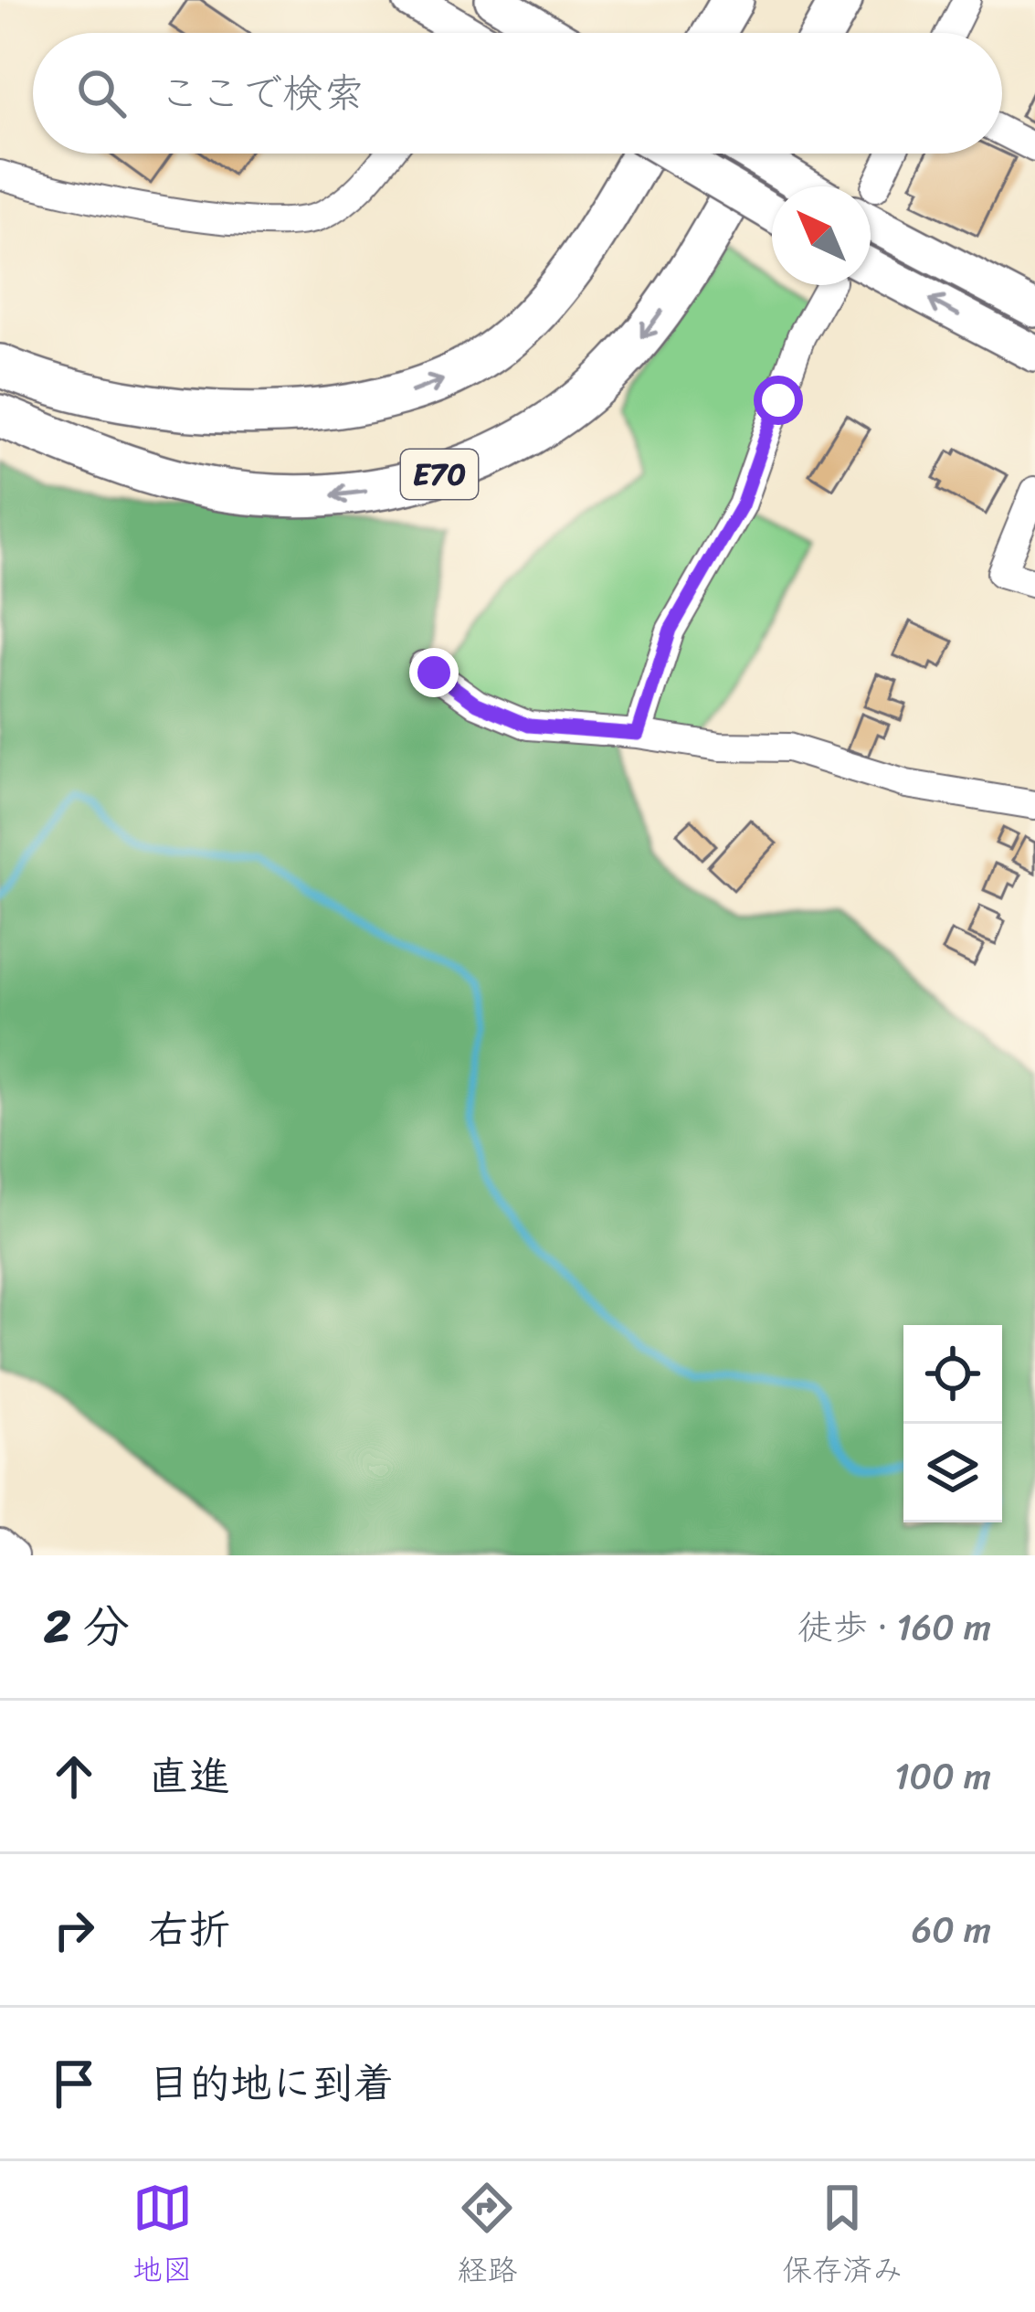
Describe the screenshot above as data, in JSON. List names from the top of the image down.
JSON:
{
  "streets": {
    "highway": ["E70"]
  },
  "north": "top left",
  "page": {
    "search": "ここで検索",
    "heading": ["2 分", "徒歩 · 160 m"],
    "list": [
      ["直進", "100 m"],
      ["右折", "60 m"],
      "目的地に到着"
    ],
    "nav": ["地図", "経路", "保存済み"]
  }
}
